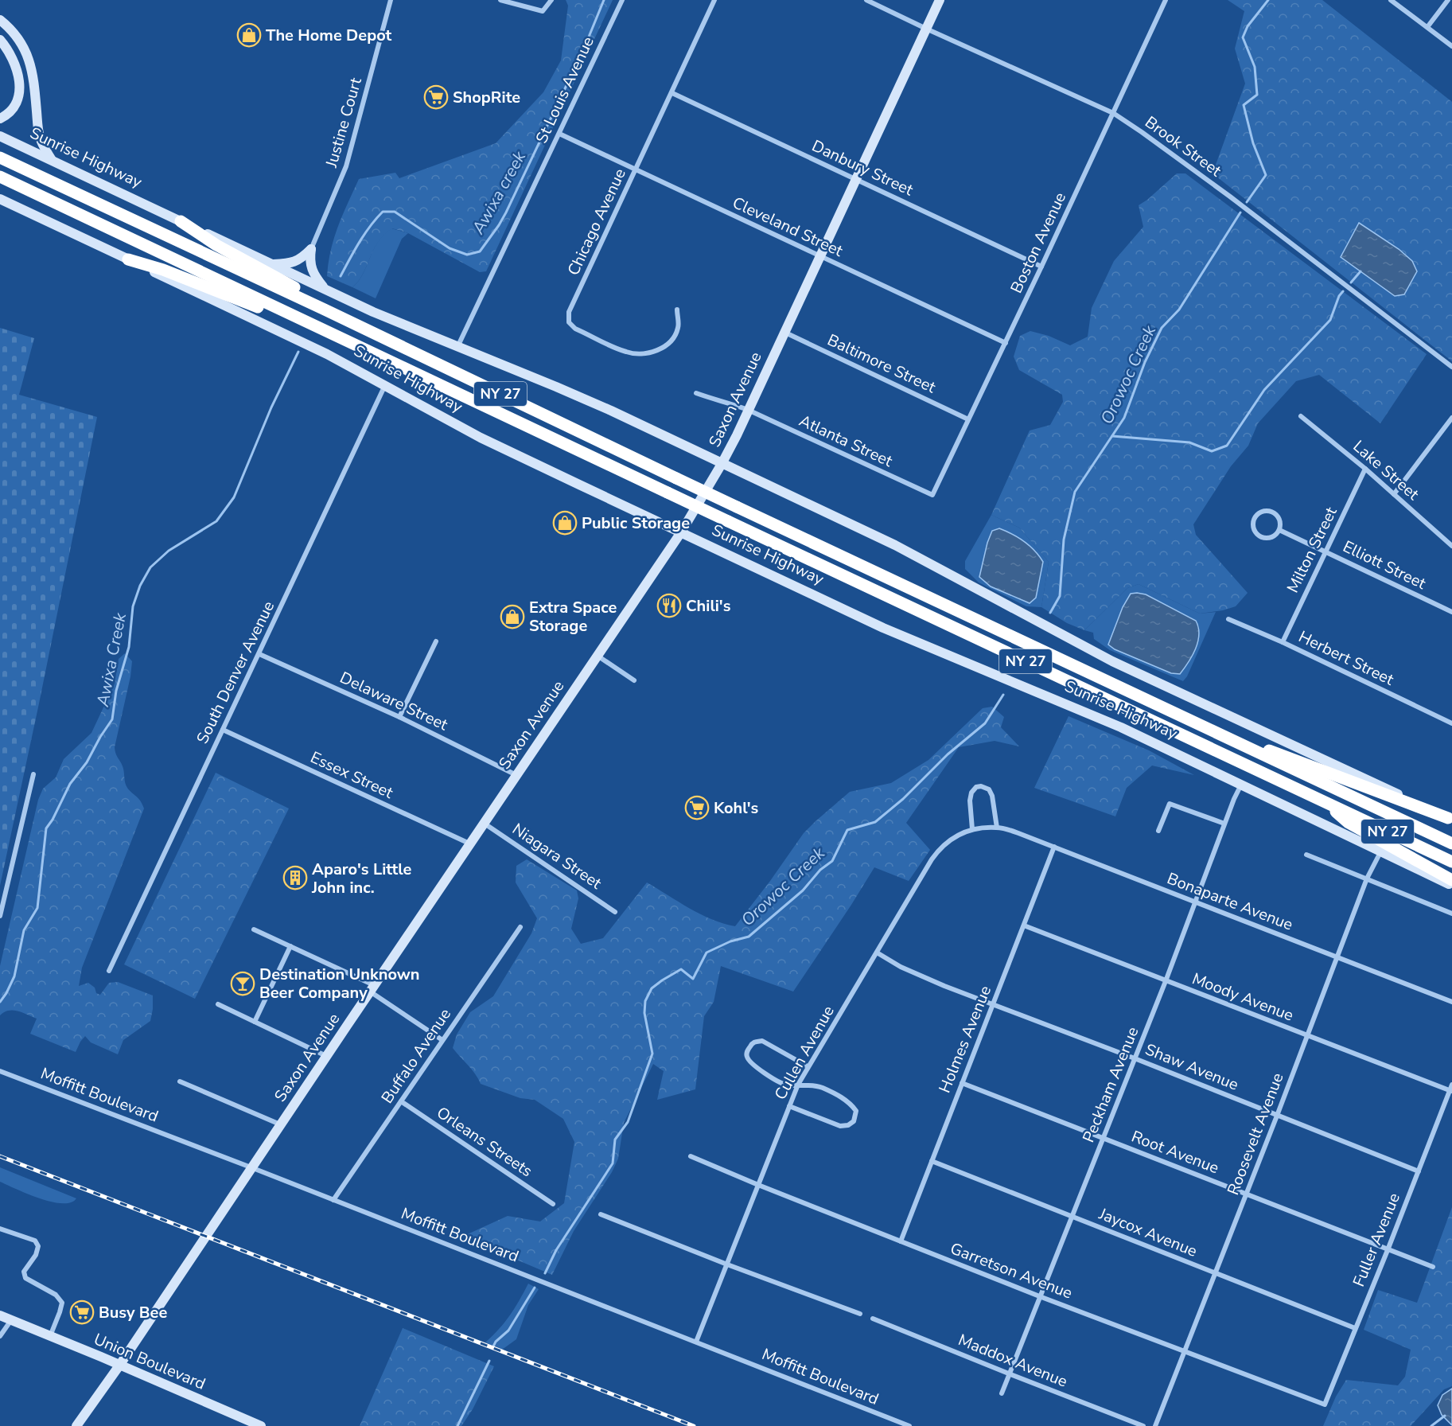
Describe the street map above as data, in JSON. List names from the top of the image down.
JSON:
{
  "streets": {
    "highway": ["Sunrise Highway", "NY 27"],
    "main road": ["Saxon Avenue", "Union Boulevard"],
    "street": [
      "St Louis Avenue",
      "Justine Court",
      "Brook Street",
      "Danbury Street",
      "Chicago Avenue",
      "Cleveland Street",
      "Boston Avenue",
      "Baltimore Street",
      "Atlanta Street",
      "Lake Street",
      "Milton Street",
      "Elliott Street",
      "Herbert Street",
      "South Denver Avenue",
      "Delaware Street",
      "Essex Street",
      "Niagara Street",
      "Bonaparte Avenue",
      "Moody Avenue",
      "Holmes Avenue",
      "Cullen Avenue",
      "Buffalo Avenue",
      "Shaw Avenue",
      "Peckham Avenue",
      "Moffitt Boulevard",
      "Roosevelt Avenue",
      "Orleans Streets",
      "Root Avenue",
      "Jaycox Avenue",
      "Fuller Avenue",
      "Garretson Avenue",
      "Maddox Avenue"
    ]
  },
  "crossings": [
    ["St Louis Avenue", "Sunrise Highway"],
    ["St Louis Avenue", "Cleveland Street"],
    ["Brook Street", "Boston Avenue"],
    ["Brook Street", "Saxon Avenue"],
    ["Sunrise Highway", "Saxon Avenue"],
    ["Sunrise Highway", "South Denver Avenue"],
    ["Sunrise Highway", "Peckham Avenue"],
    ["Sunrise Highway", "Roosevelt Avenue"],
    ["Danbury Street", "Chicago Avenue"],
    ["Danbury Street", "Boston Avenue"],
    ["Danbury Street", "Saxon Avenue"],
    ["Chicago Avenue", "Cleveland Street"],
    ["Cleveland Street", "Boston Avenue"],
    ["Cleveland Street", "Saxon Avenue"],
    ["Boston Avenue", "Baltimore Street"],
    ["Boston Avenue", "Atlanta Street"],
    ["Baltimore Street", "Saxon Avenue"],
    ["Saxon Avenue", "Atlanta Street"],
    ["Saxon Avenue", "Delaware Street"],
    ["Saxon Avenue", "Essex Street"],
    ["Saxon Avenue", "Niagara Street"],
    ["Saxon Avenue", "Moffitt Boulevard"],
    ["Saxon Avenue", "Union Boulevard"],
    ["Lake Street", "Milton Street"],
    ["Milton Street", "Elliott Street"],
    ["Milton Street", "Herbert Street"],
    ["South Denver Avenue", "Delaware Street"],
    ["South Denver Avenue", "Essex Street"],
    ["Bonaparte Avenue", "Holmes Avenue"],
    ["Bonaparte Avenue", "Cullen Avenue"],
    ["Bonaparte Avenue", "Peckham Avenue"],
    ["Bonaparte Avenue", "Roosevelt Avenue"],
    ["Moody Avenue", "Holmes Avenue"],
    ["Moody Avenue", "Peckham Avenue"],
    ["Moody Avenue", "Roosevelt Avenue"],
    ["Moody Avenue", "Fuller Avenue"],
    ["Holmes Avenue", "Shaw Avenue"],
    ["Holmes Avenue", "Root Avenue"],
    ["Holmes Avenue", "Jaycox Avenue"],
    ["Holmes Avenue", "Garretson Avenue"],
    ["Cullen Avenue", "Shaw Avenue"],
    ["Cullen Avenue", "Moffitt Boulevard"],
    ["Cullen Avenue", "Garretson Avenue"],
    ["Buffalo Avenue", "Moffitt Boulevard"],
    ["Buffalo Avenue", "Orleans Streets"],
    ["Shaw Avenue", "Peckham Avenue"],
    ["Shaw Avenue", "Roosevelt Avenue"],
    ["Shaw Avenue", "Fuller Avenue"],
    ["Peckham Avenue", "Root Avenue"],
    ["Peckham Avenue", "Jaycox Avenue"],
    ["Peckham Avenue", "Garretson Avenue"],
    ["Peckham Avenue", "Maddox Avenue"],
    ["Roosevelt Avenue", "Root Avenue"],
    ["Roosevelt Avenue", "Jaycox Avenue"],
    ["Roosevelt Avenue", "Garretson Avenue"],
    ["Root Avenue", "Fuller Avenue"],
    ["Jaycox Avenue", "Fuller Avenue"],
    ["Fuller Avenue", "Garretson Avenue"]
  ],
  "water": ["Awixa creek", "Orowoc Creek", "Awixa Creek"],
  "places": {
    "shop": ["The Home Depot", "Public Storage", "Extra Space Storage"],
    "supermarket": ["ShopRite", "Kohl's", "Busy Bee"],
    "restaurant": ["Chili's"],
    "building": ["Aparo's Little John inc."],
    "bar": ["Destination Unknown Beer Company"]
  }
}
